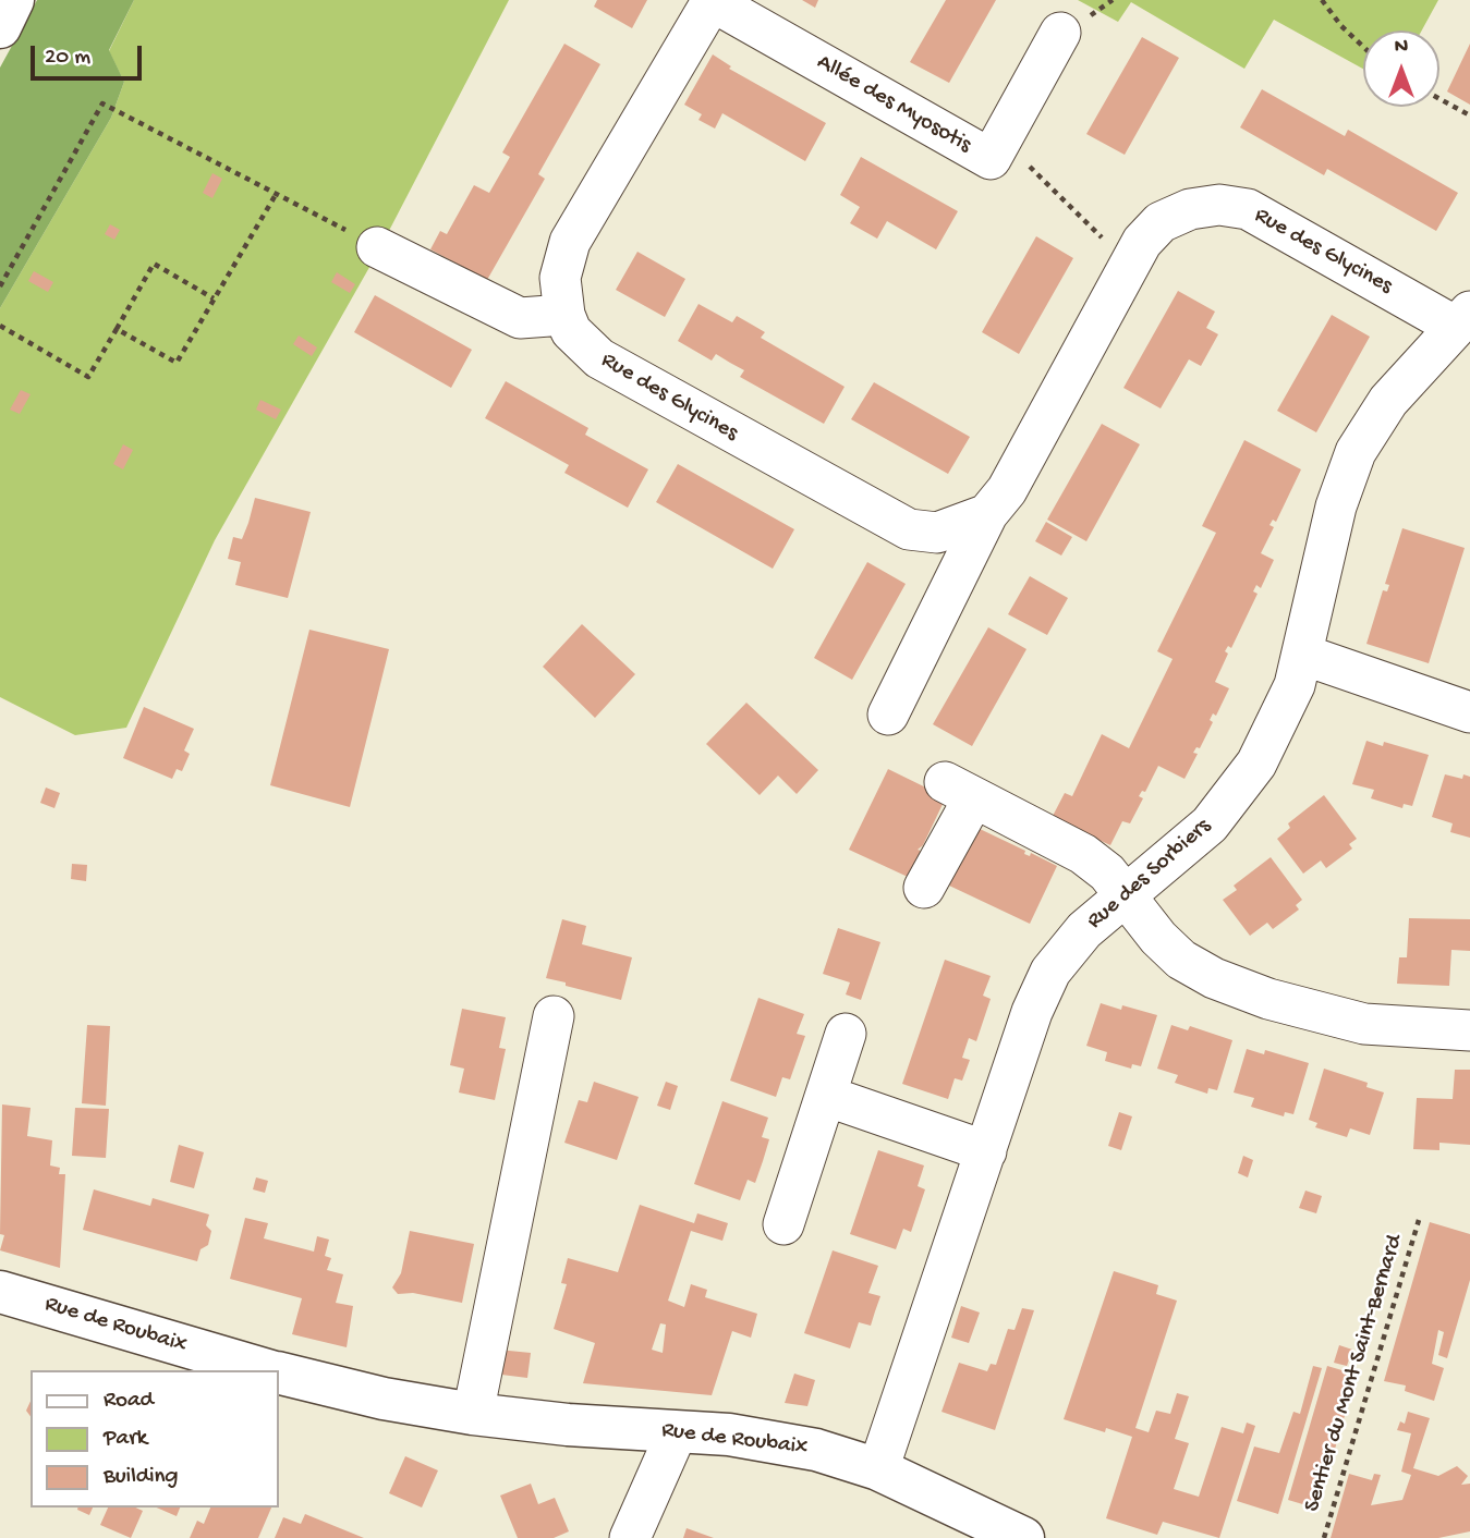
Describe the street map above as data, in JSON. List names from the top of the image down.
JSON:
{
  "streets": {
    "main road": ["Rue de Roubaix"],
    "street": ["Allée des Myosotis", "Rue des Glycines", "Rue des Sorbiers"],
    "path": ["Sentier du Mont Saint-Bernard"]
  },
  "crossings": [
    ["Allée des Myosotis", "Rue des Glycines"],
    ["Rue des Glycines", "Rue des Sorbiers"],
    ["Rue des Sorbiers", "Rue de Roubaix"]
  ],
  "legend": ["Road", "Park", "Building"],
  "scale_bar": "20 m",
  "north": "top"
}
